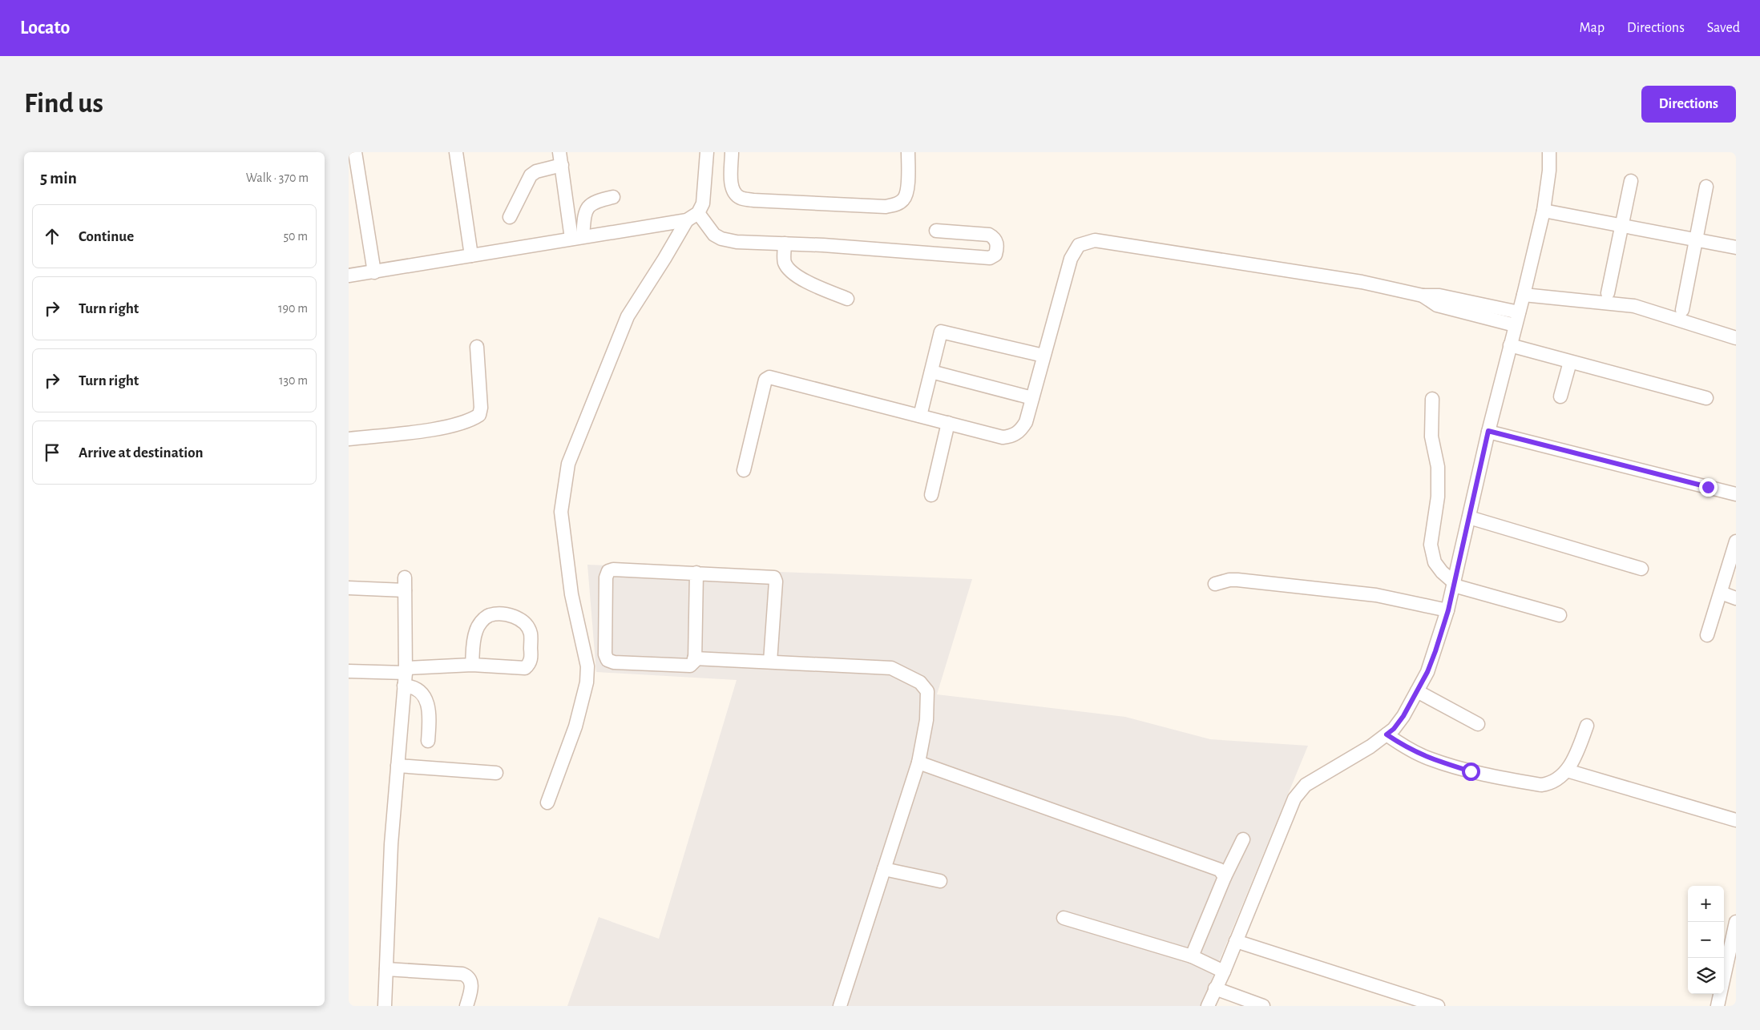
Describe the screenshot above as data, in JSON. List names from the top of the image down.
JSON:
{
  "page": {
    "header": "Locato",
    "nav": ["Map", "Directions", "Saved"],
    "buttons": "Directions",
    "title": "Find us",
    "heading": ["5 min", "Walk · 370 m"],
    "list": [
      ["Continue", "50 m"],
      ["Turn right", "190 m"],
      ["Turn right", "130 m"],
      "Arrive at destination"
    ],
    "map_buttons": ["+", "−"]
  }
}
